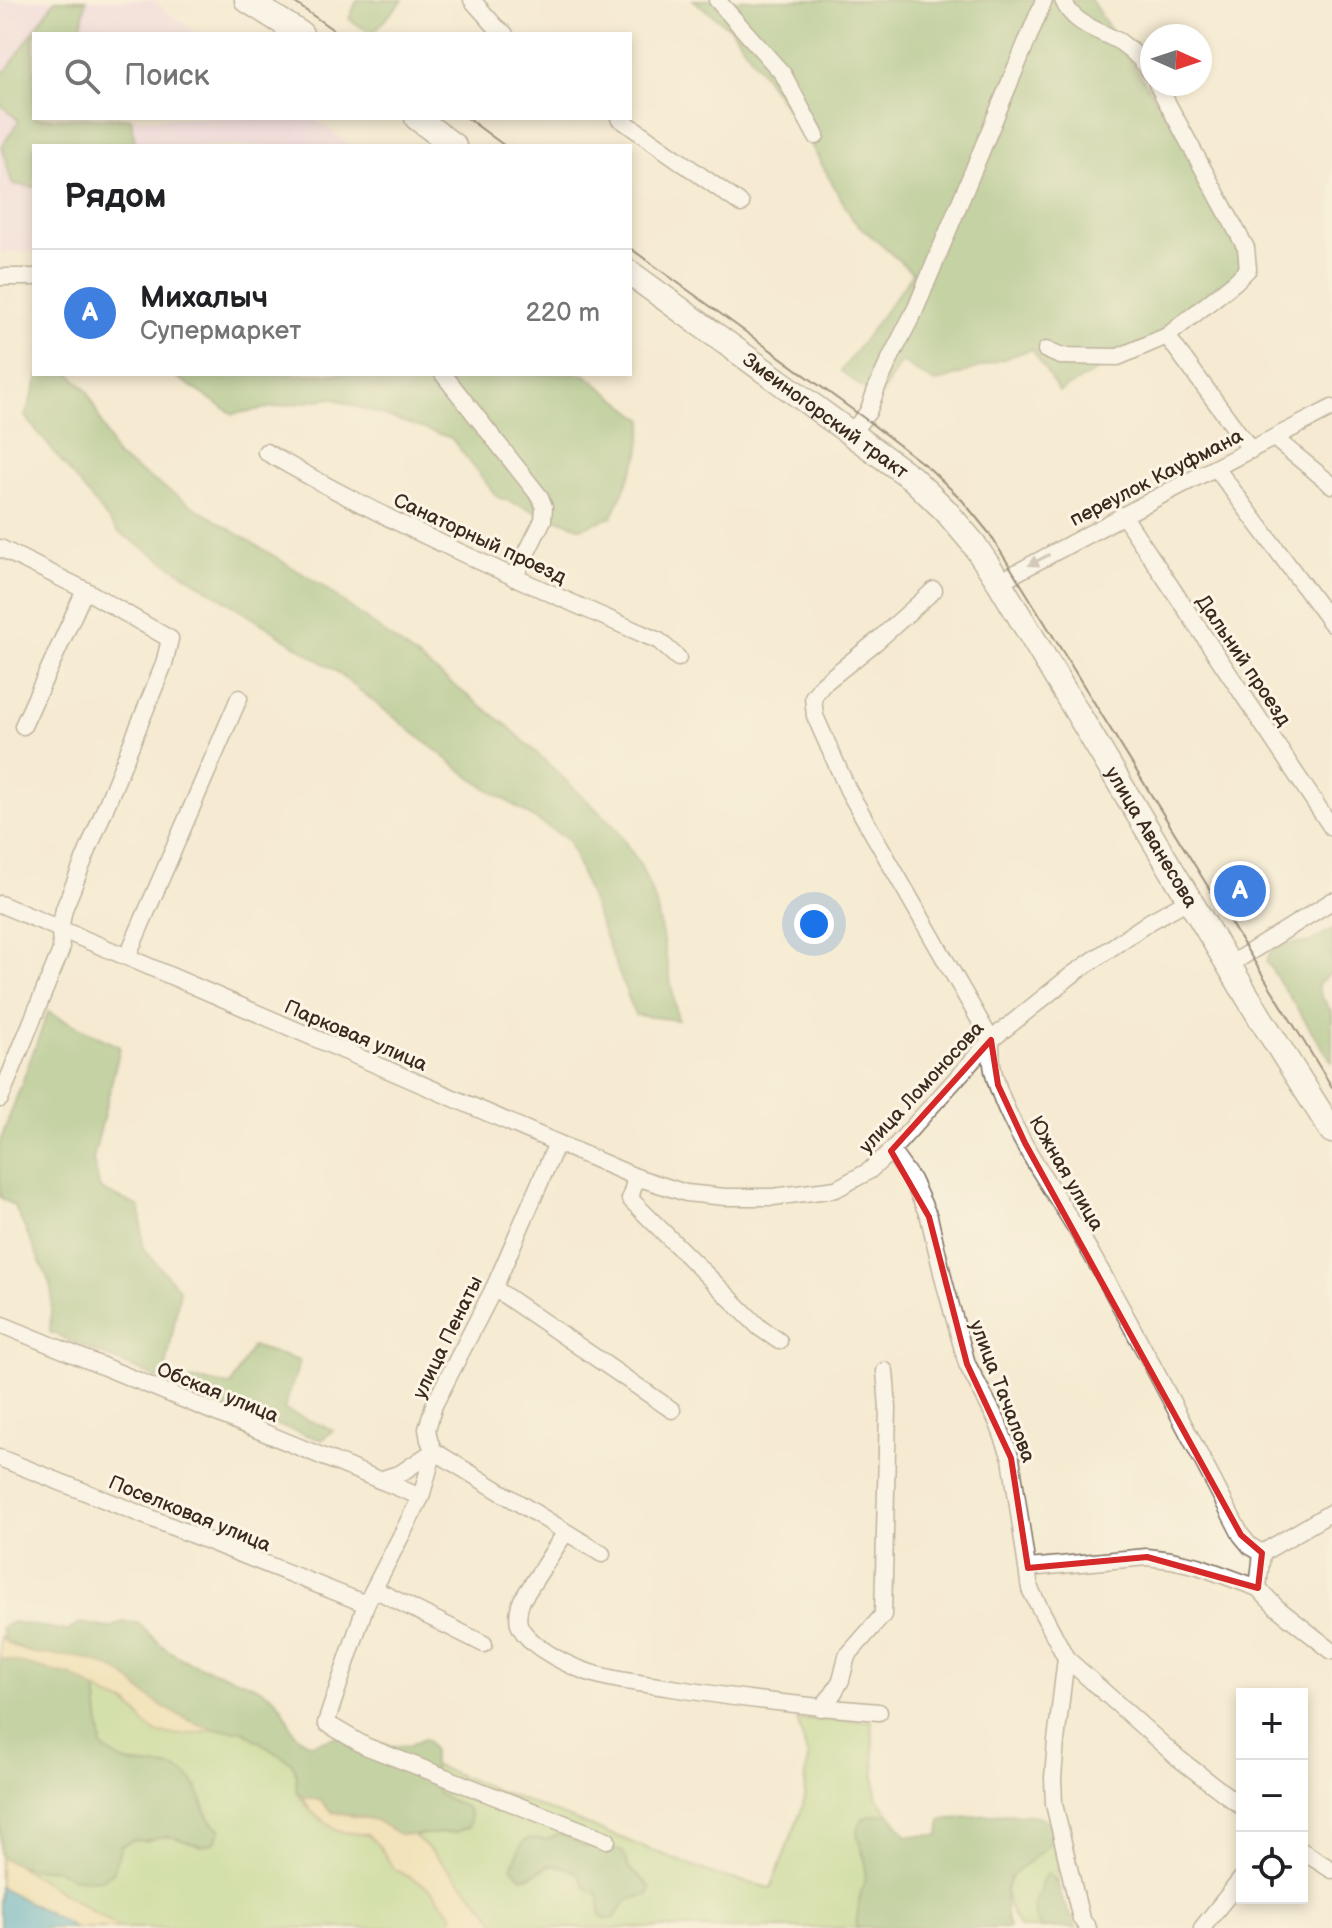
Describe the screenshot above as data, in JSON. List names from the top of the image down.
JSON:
{
  "streets": {
    "highway": ["Змеиногорский тракт", "улица Аванесова"],
    "street": [
      "переулок Кауфмана",
      "Санаторный проезд",
      "Дальний проезд",
      "Парковая улица",
      "улица Ломоносова",
      "Южная улица",
      "улица Пенаты",
      "улица Тачалова",
      "Обская улица",
      "Поселковая улица"
    ]
  },
  "crossings": [
    ["Змеиногорский тракт", "переулок Кауфмана"],
    ["Змеиногорский тракт", "улица Аванесова"],
    ["переулок Кауфмана", "Дальний проезд"],
    ["переулок Кауфмана", "улица Аванесова"],
    ["улица Аванесова", "улица Ломоносова"],
    ["Парковая улица", "улица Ломоносова"],
    ["Парковая улица", "улица Пенаты"],
    ["улица Ломоносова", "Южная улица"],
    ["улица Ломоносова", "улица Тачалова"],
    ["улица Пенаты", "Обская улица"],
    ["улица Пенаты", "Поселковая улица"]
  ],
  "one_way": ["переулок Кауфмана"],
  "north": "right",
  "page": {
    "search": "Поиск",
    "heading": "Рядом",
    "list": [
      {
        "mark": "A",
        "name": "Михалыч",
        "note": "Супермаркет",
        "value": "220 m"
      }
    ],
    "pins": "A",
    "map_buttons": ["+", "−"]
  }
}
